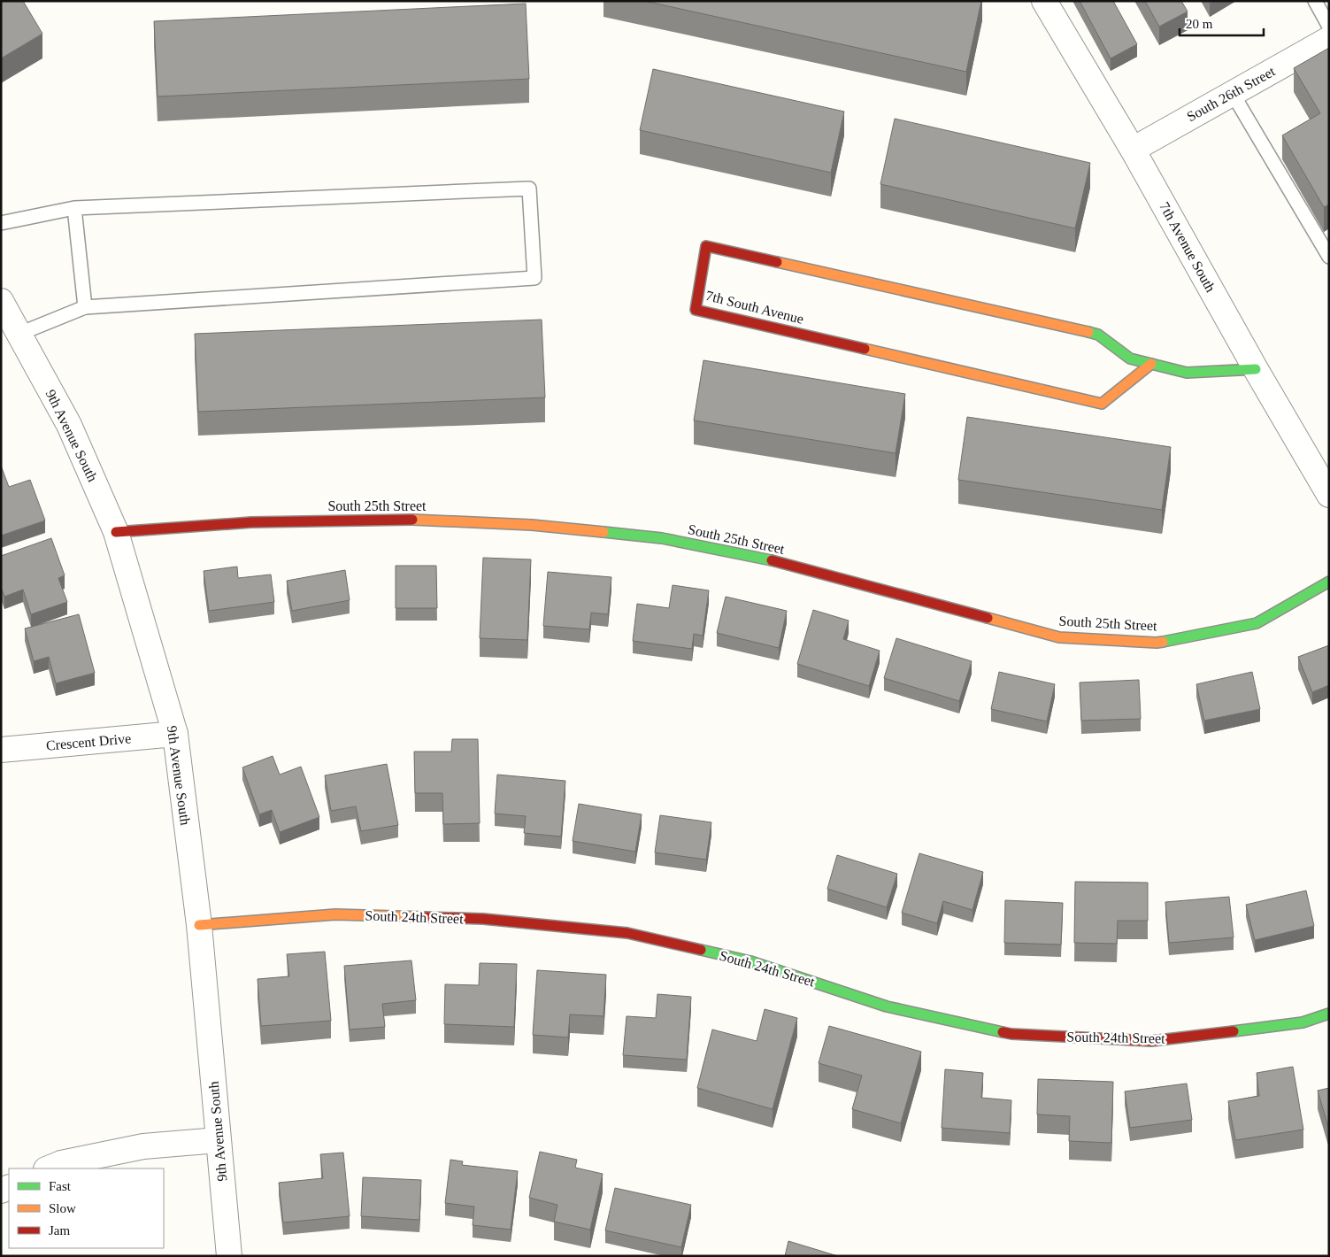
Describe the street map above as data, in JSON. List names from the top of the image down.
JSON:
{
  "streets": {
    "street": [
      "South 26th Street",
      "7th Avenue South",
      "7th South Avenue",
      "9th Avenue South",
      "South 25th Street",
      "Crescent Drive",
      "South 24th Street"
    ]
  },
  "crossings": [
    ["South 26th Street", "7th Avenue South"],
    ["7th Avenue South", "7th South Avenue"],
    ["9th Avenue South", "South 25th Street"],
    ["9th Avenue South", "Crescent Drive"],
    ["9th Avenue South", "South 24th Street"]
  ],
  "legend": ["Fast", "Slow", "Jam"],
  "scale_bar": "20 m"
}
